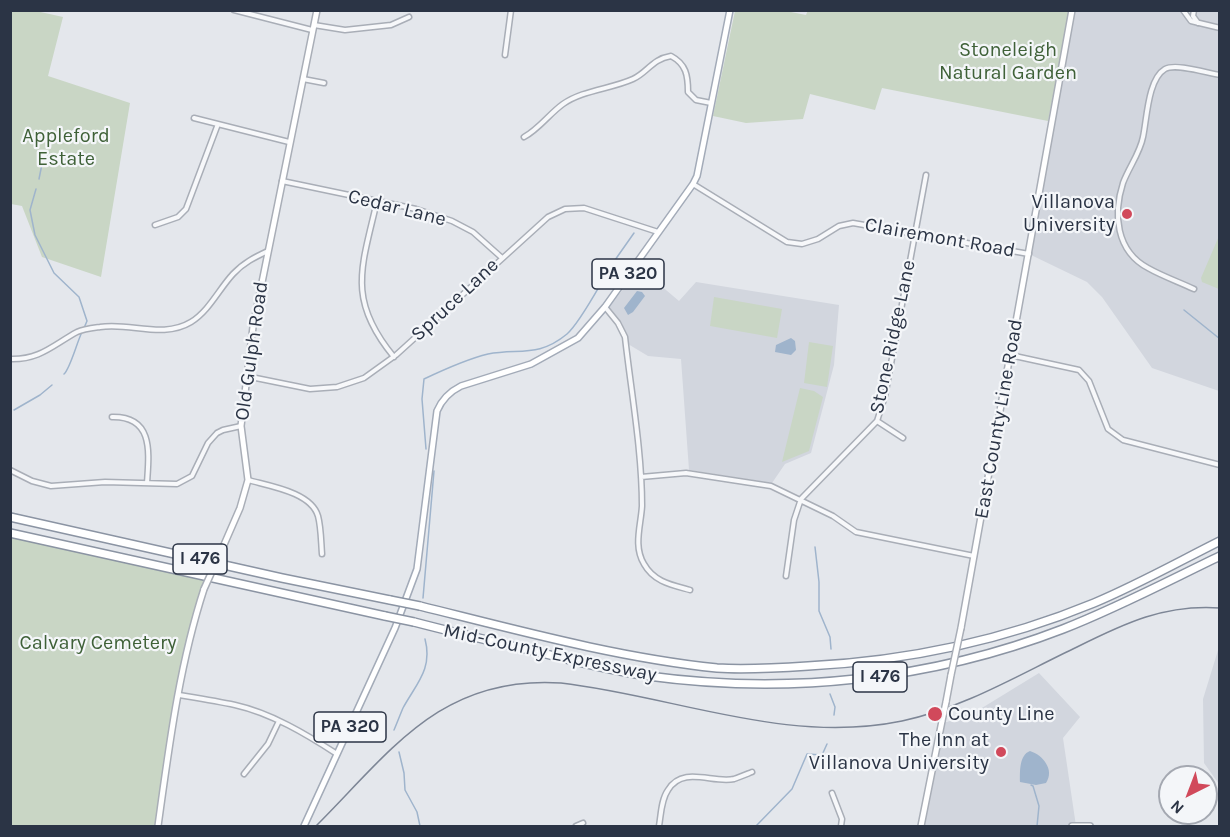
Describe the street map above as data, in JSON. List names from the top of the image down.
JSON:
{
  "streets": {
    "highway": ["I 476", "Mid-County Expressway"],
    "street": [
      "Cedar Lane",
      "Clairemont Road",
      "PA 320",
      "Spruce Lane",
      "Stone Ridge Lane",
      "Old Gulph Road",
      "East County Line Road"
    ]
  },
  "crossings": [
    ["Cedar Lane", "Spruce Lane"],
    ["Cedar Lane", "Old Gulph Road"],
    ["Clairemont Road", "PA 320"],
    ["Clairemont Road", "Stone Ridge Lane"],
    ["Clairemont Road", "East County Line Road"],
    ["PA 320", "Spruce Lane"],
    ["Spruce Lane", "Old Gulph Road"]
  ],
  "parks": ["Stoneleigh Natural Garden", "Appleford Estate", "Calvary Cemetery"],
  "places": ["Villanova University", "County Line", "The Inn at Villanova University"],
  "north": "bottom left"
}
